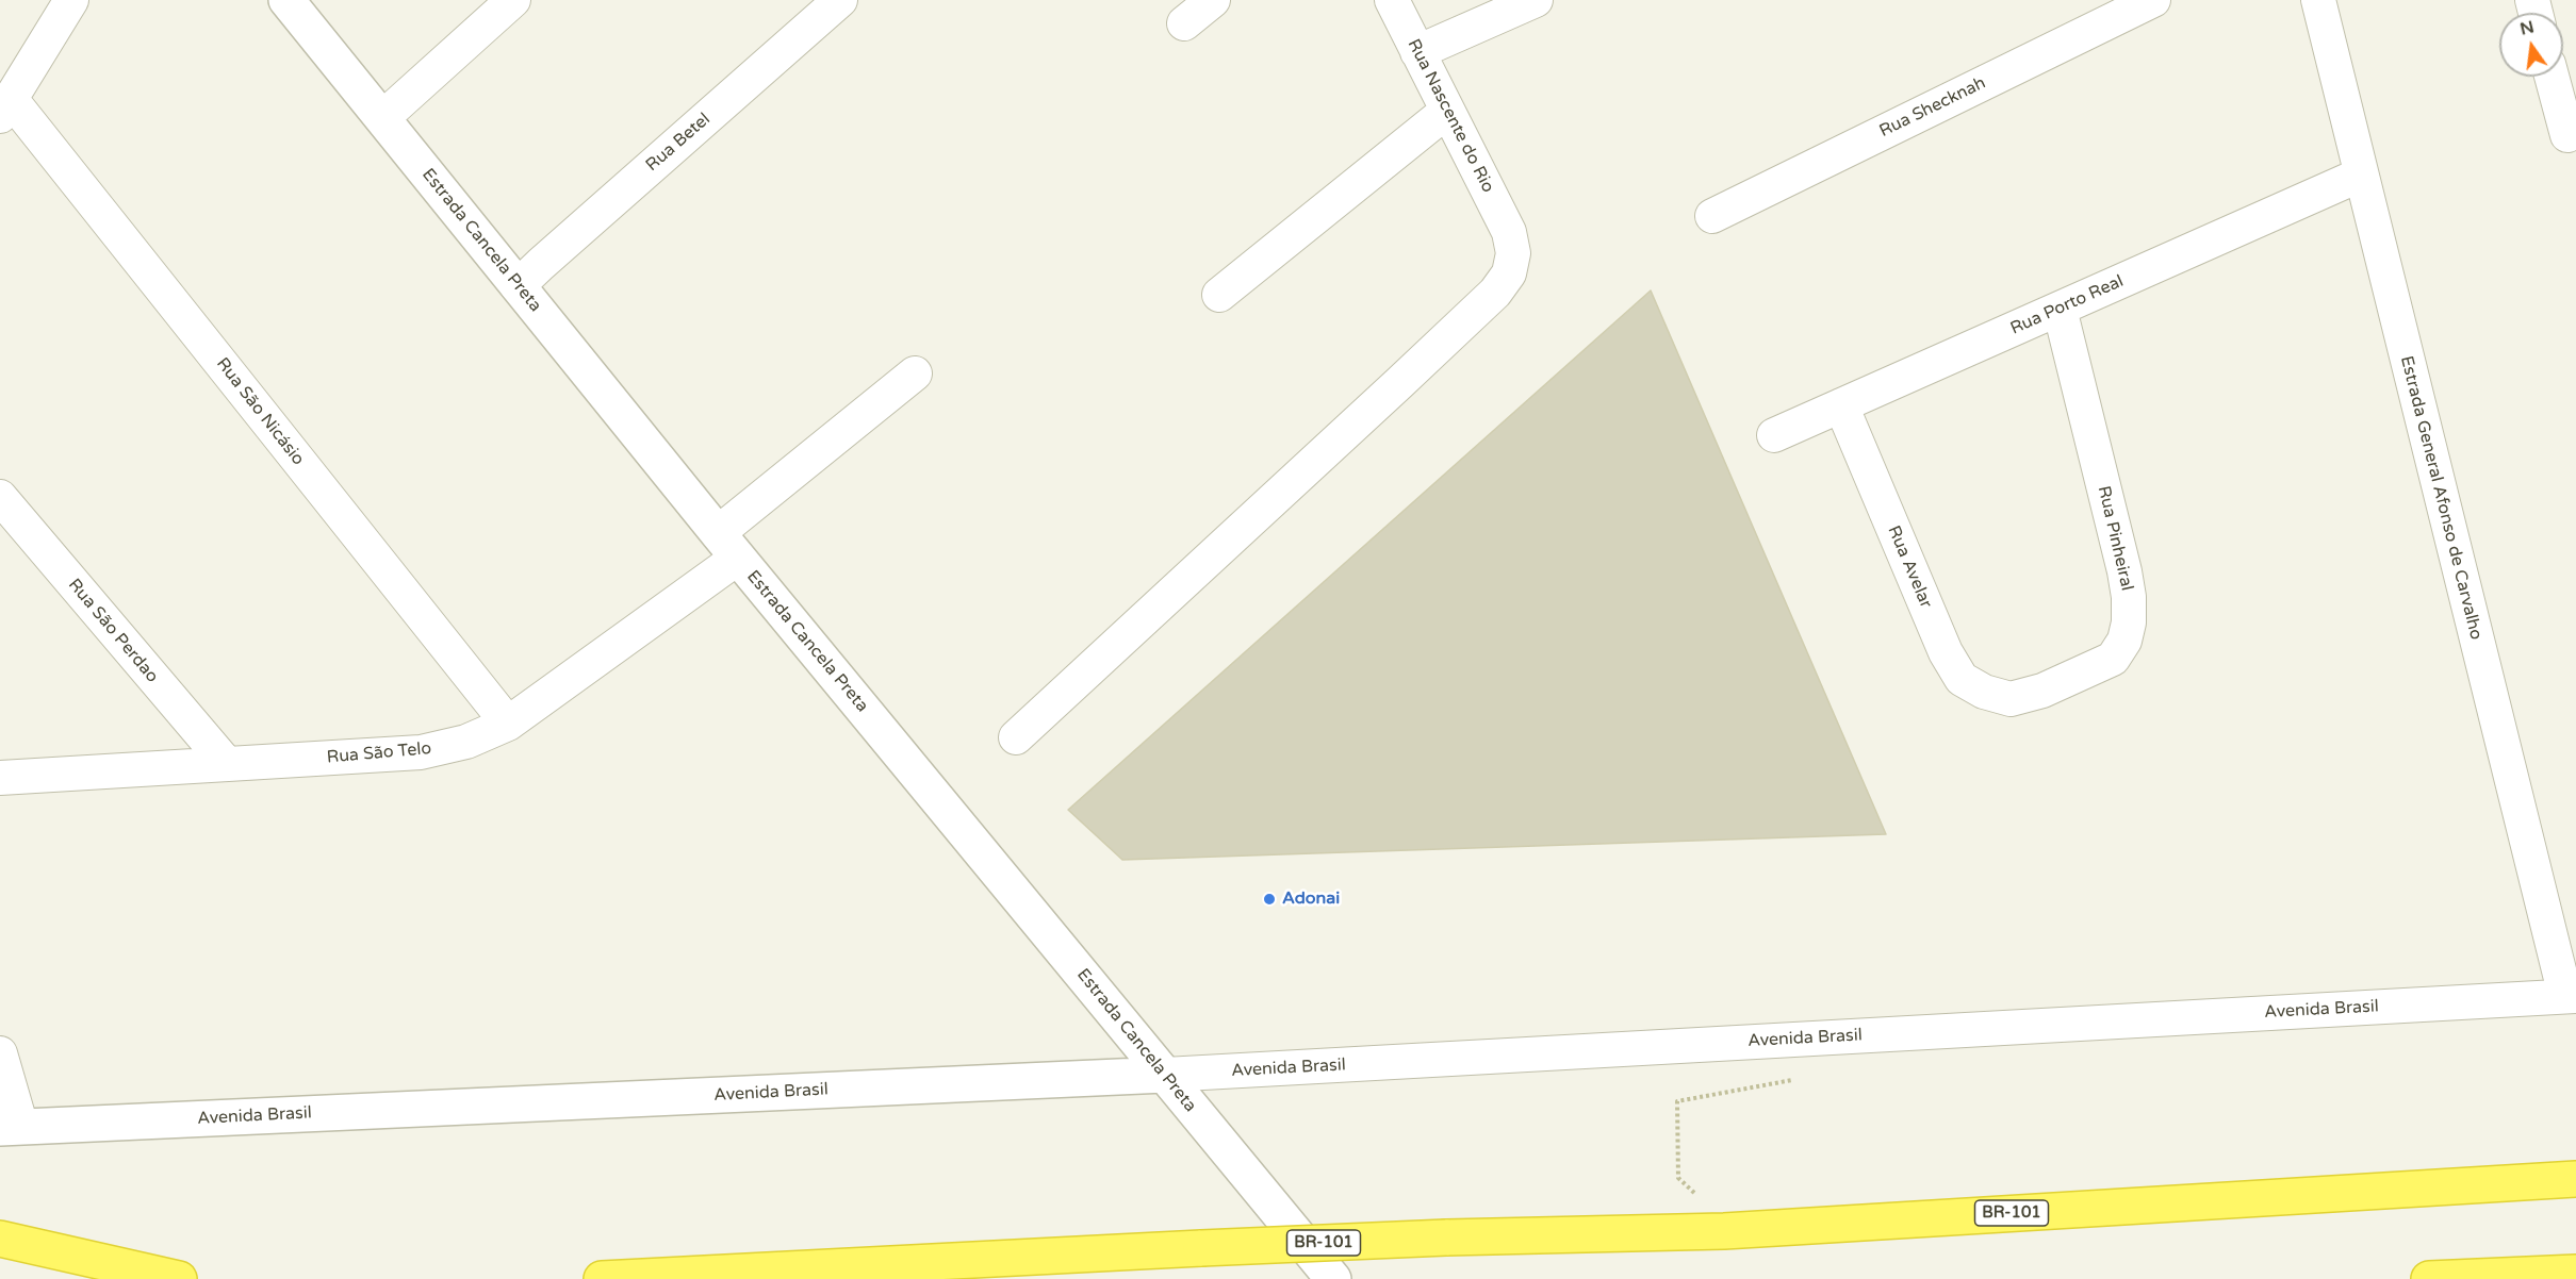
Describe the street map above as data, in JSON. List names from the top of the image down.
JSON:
{
  "streets": {
    "highway": ["BR-101"],
    "street": [
      "Rua Shecknah",
      "Rua Nascente do Rio",
      "Rua Betel",
      "Estrada Cancela Preta",
      "Rua Porto Real",
      "Rua São Nicásio",
      "Estrada General Afonso de Carvalho",
      "Rua Pinheiral",
      "Rua Avelar",
      "Rua São Perdao",
      "Rua São Telo",
      "Avenida Brasil"
    ]
  },
  "crossings": [
    ["Rua Betel", "Estrada Cancela Preta"],
    ["Estrada Cancela Preta", "Rua São Telo"],
    ["Estrada Cancela Preta", "Avenida Brasil"],
    ["Rua Porto Real", "Estrada General Afonso de Carvalho"],
    ["Rua Porto Real", "Rua Pinheiral"],
    ["Rua Porto Real", "Rua Avelar"],
    ["Rua São Nicásio", "Rua São Telo"],
    ["Estrada General Afonso de Carvalho", "Avenida Brasil"],
    ["Rua Pinheiral", "Rua Avelar"],
    ["Rua São Perdao", "Rua São Telo"]
  ],
  "places": ["Adonai"],
  "north": "top"
}
